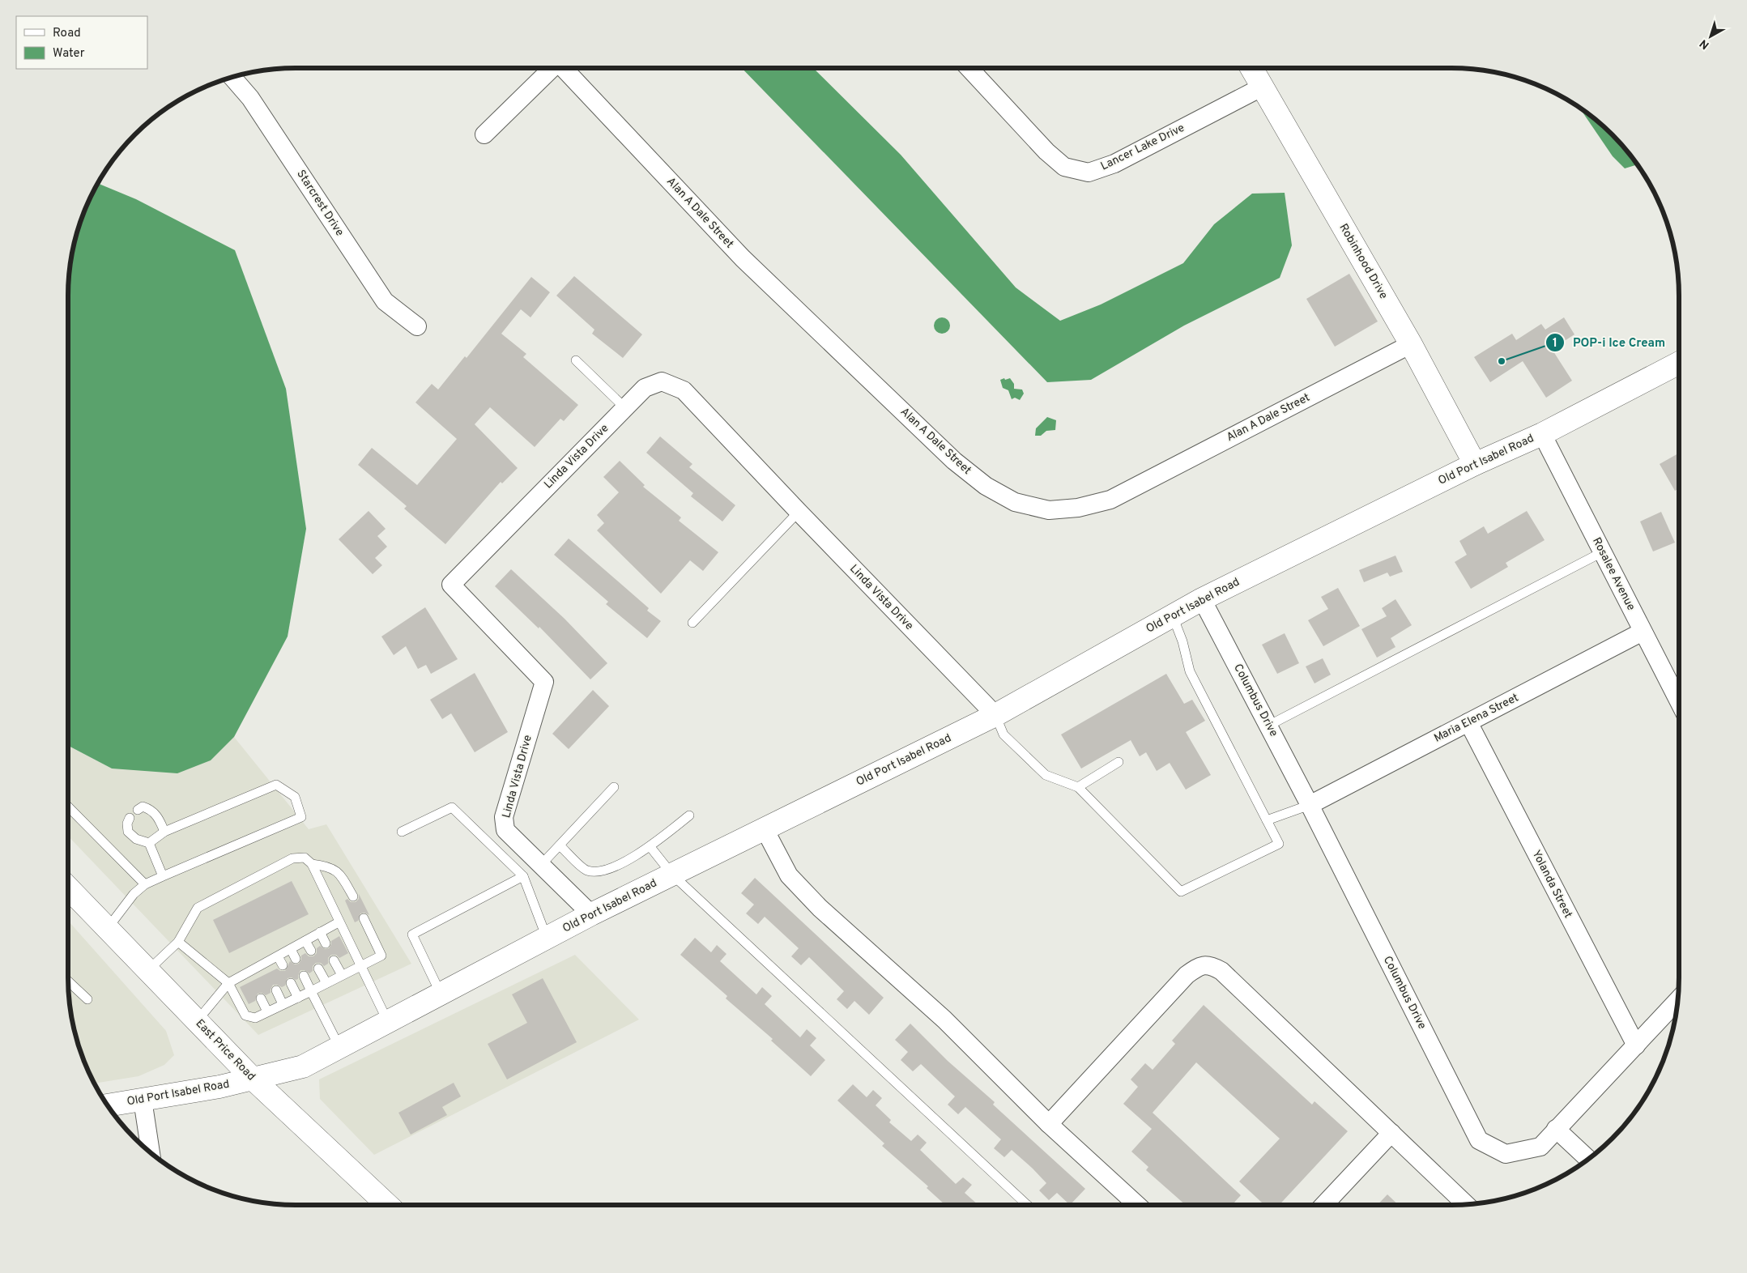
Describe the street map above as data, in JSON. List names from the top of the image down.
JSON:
{
  "streets": {
    "street": [
      "Lancer Lake Drive",
      "Starcrest Drive",
      "Alan A Dale Street",
      "Robinhood Drive",
      "Linda Vista Drive",
      "Old Port Isabel Road",
      "Rosalee Avenue",
      "Columbus Drive",
      "Maria Elena Street",
      "Yolanda Street",
      "East Price Road"
    ]
  },
  "crossings": [
    ["Lancer Lake Drive", "Robinhood Drive"],
    ["Alan A Dale Street", "Robinhood Drive"],
    ["Robinhood Drive", "Old Port Isabel Road"],
    ["Linda Vista Drive", "Old Port Isabel Road"],
    ["Old Port Isabel Road", "Rosalee Avenue"],
    ["Old Port Isabel Road", "Columbus Drive"],
    ["Old Port Isabel Road", "East Price Road"],
    ["Rosalee Avenue", "Maria Elena Street"],
    ["Columbus Drive", "Maria Elena Street"],
    ["Columbus Drive", "Yolanda Street"],
    ["Maria Elena Street", "Yolanda Street"]
  ],
  "places": ["POP-i Ice Cream"],
  "legend": ["Road", "Water"],
  "north": "bottom left"
}
